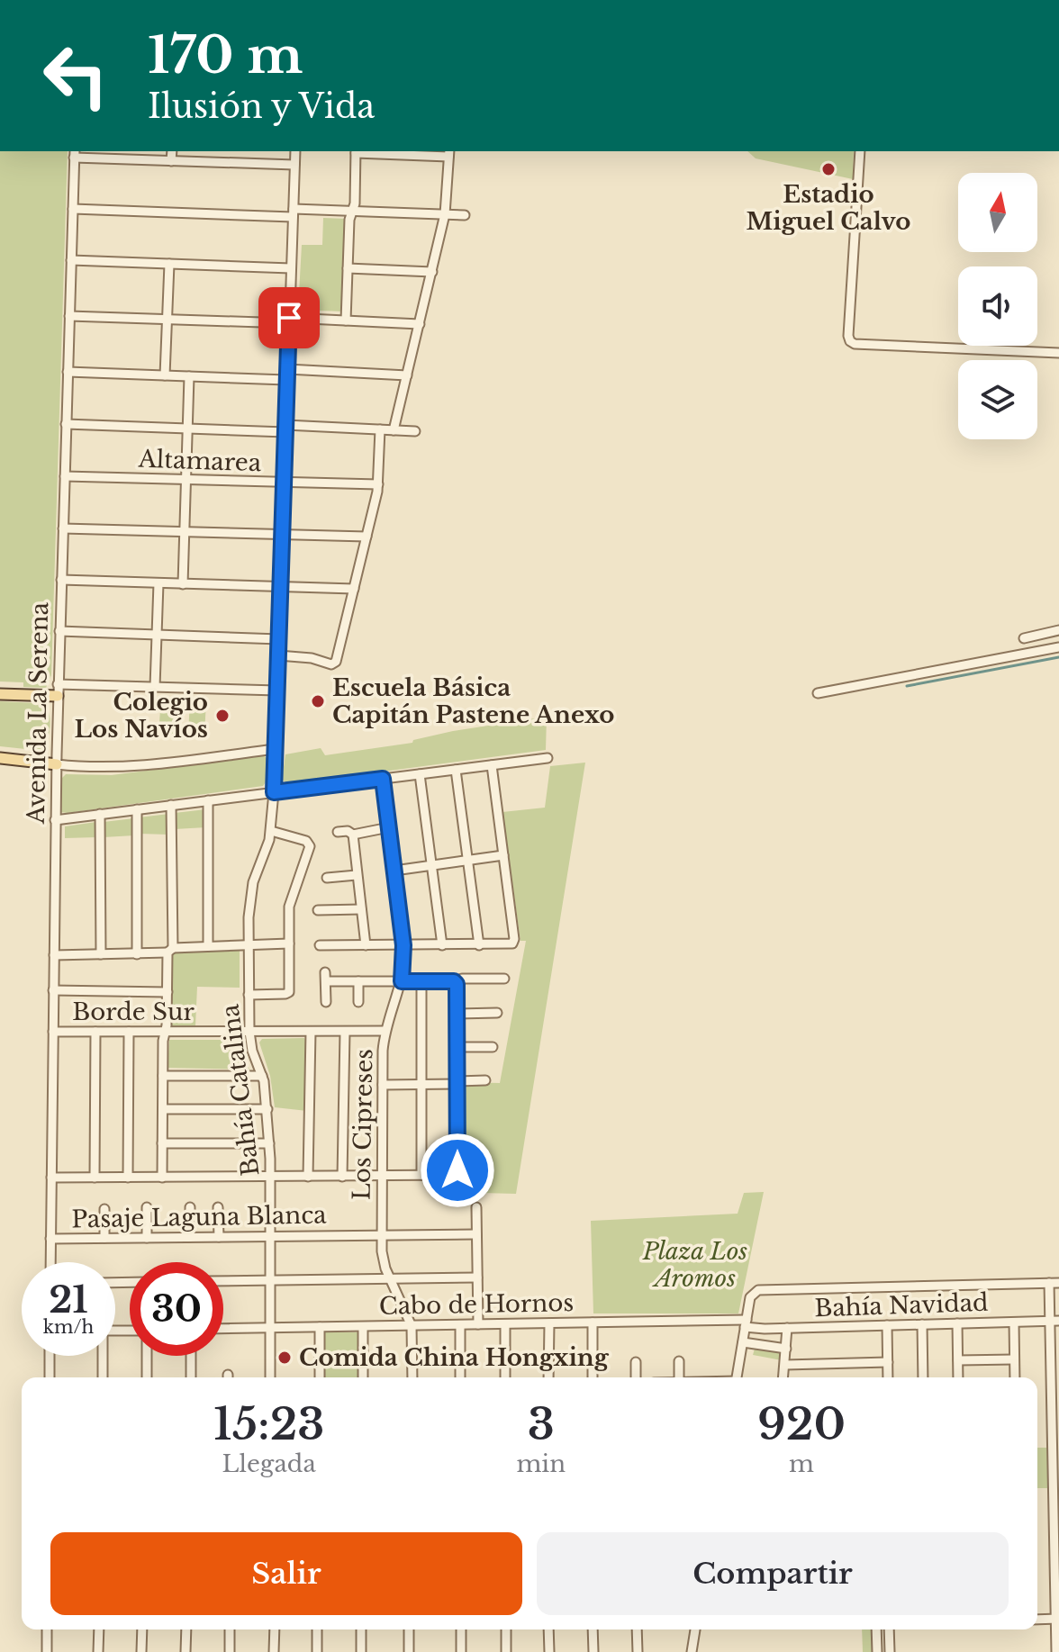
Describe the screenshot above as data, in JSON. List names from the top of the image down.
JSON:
{
  "streets": {
    "street": [
      "Altamarea",
      "Avenida La Serena",
      "Borde Sur",
      "Bahía Catalina",
      "Los Cipreses",
      "Pasaje Laguna Blanca",
      "Cabo de Hornos",
      "Bahía Navidad"
    ]
  },
  "crossings": [
    ["Altamarea", "Avenida La Serena"],
    ["Altamarea", "Bahía Catalina"],
    ["Avenida La Serena", "Borde Sur"],
    ["Avenida La Serena", "Pasaje Laguna Blanca"],
    ["Borde Sur", "Bahía Catalina"],
    ["Borde Sur", "Los Cipreses"],
    ["Bahía Catalina", "Pasaje Laguna Blanca"],
    ["Bahía Catalina", "Cabo de Hornos"],
    ["Los Cipreses", "Pasaje Laguna Blanca"],
    ["Los Cipreses", "Cabo de Hornos"],
    ["Cabo de Hornos", "Bahía Navidad"]
  ],
  "parks": ["Plaza Los Aromos"],
  "places": [
    "Estadio Miguel Calvo",
    "Escuela Básica Capitán Pastene Anexo",
    "Colegio Los Navíos",
    "Comida China Hongxing"
  ],
  "north": "top",
  "page": {
    "turn": ["170 m", "Ilusión y Vida"],
    "speed": "21 km/h",
    "limit": "30",
    "eta": [
      "15:23",
      "Llegada",
      "3",
      "min",
      "920",
      "m"
    ],
    "buttons": ["Salir", "Compartir"]
  }
}
